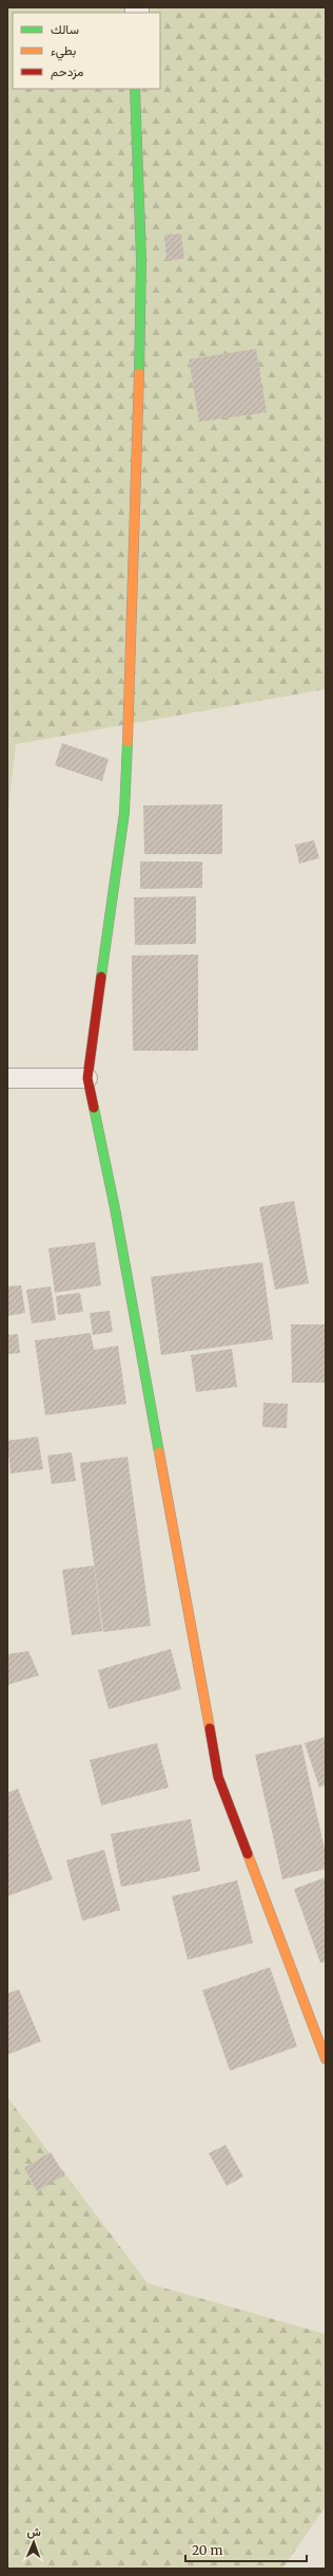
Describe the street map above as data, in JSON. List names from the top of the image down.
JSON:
{
  "legend": ["سالك", "بطيء", "مزدحم"],
  "scale_bar": "20 m",
  "north": "top"
}
